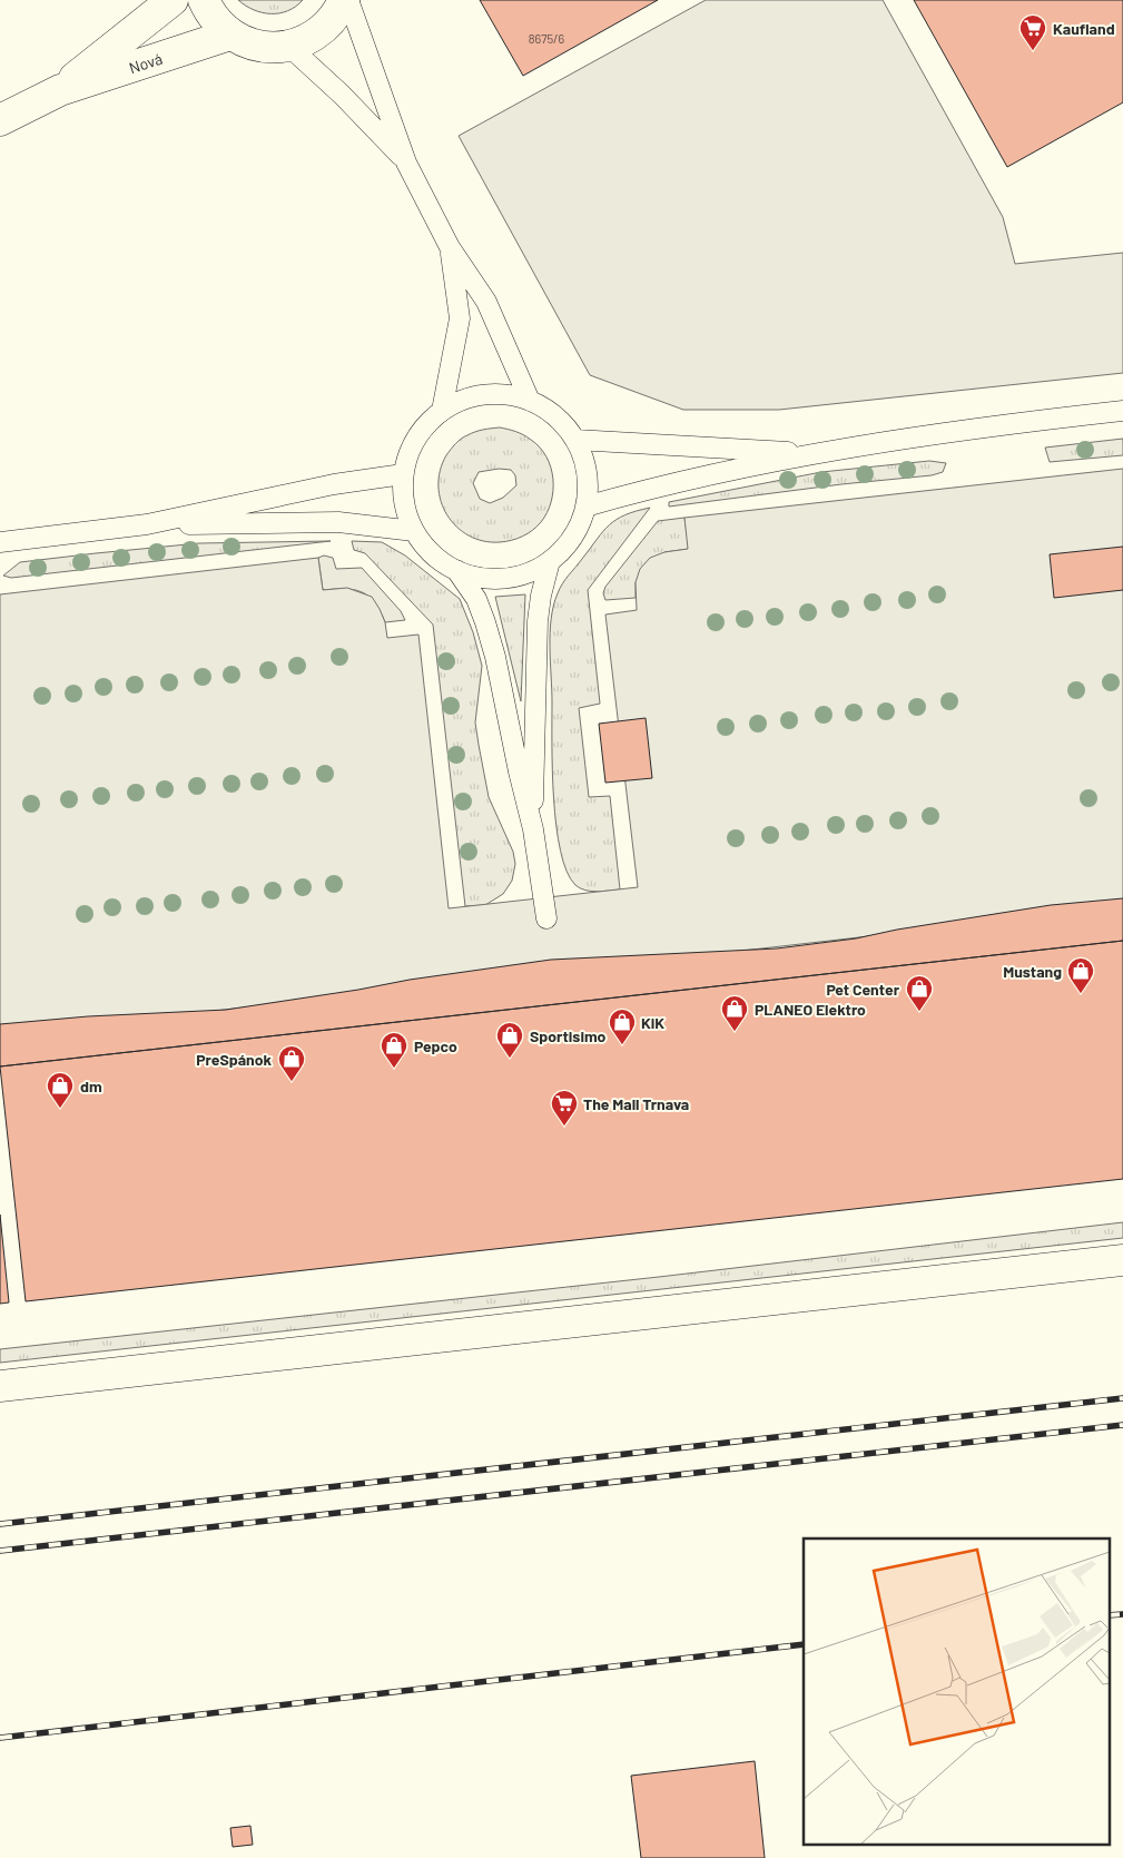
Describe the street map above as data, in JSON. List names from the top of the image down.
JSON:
{
  "streets": {
    "street": ["Nová"]
  },
  "places": {
    "supermarket": ["Kaufland", "The Mall Trnava"],
    "shop": [
      "Mustang",
      "Pet Center",
      "PLANEO Elektro",
      "KiK",
      "Sportisimo",
      "Pepco",
      "PreSpánok",
      "dm"
    ]
  },
  "house_numbers": ["8675/6"]
}
